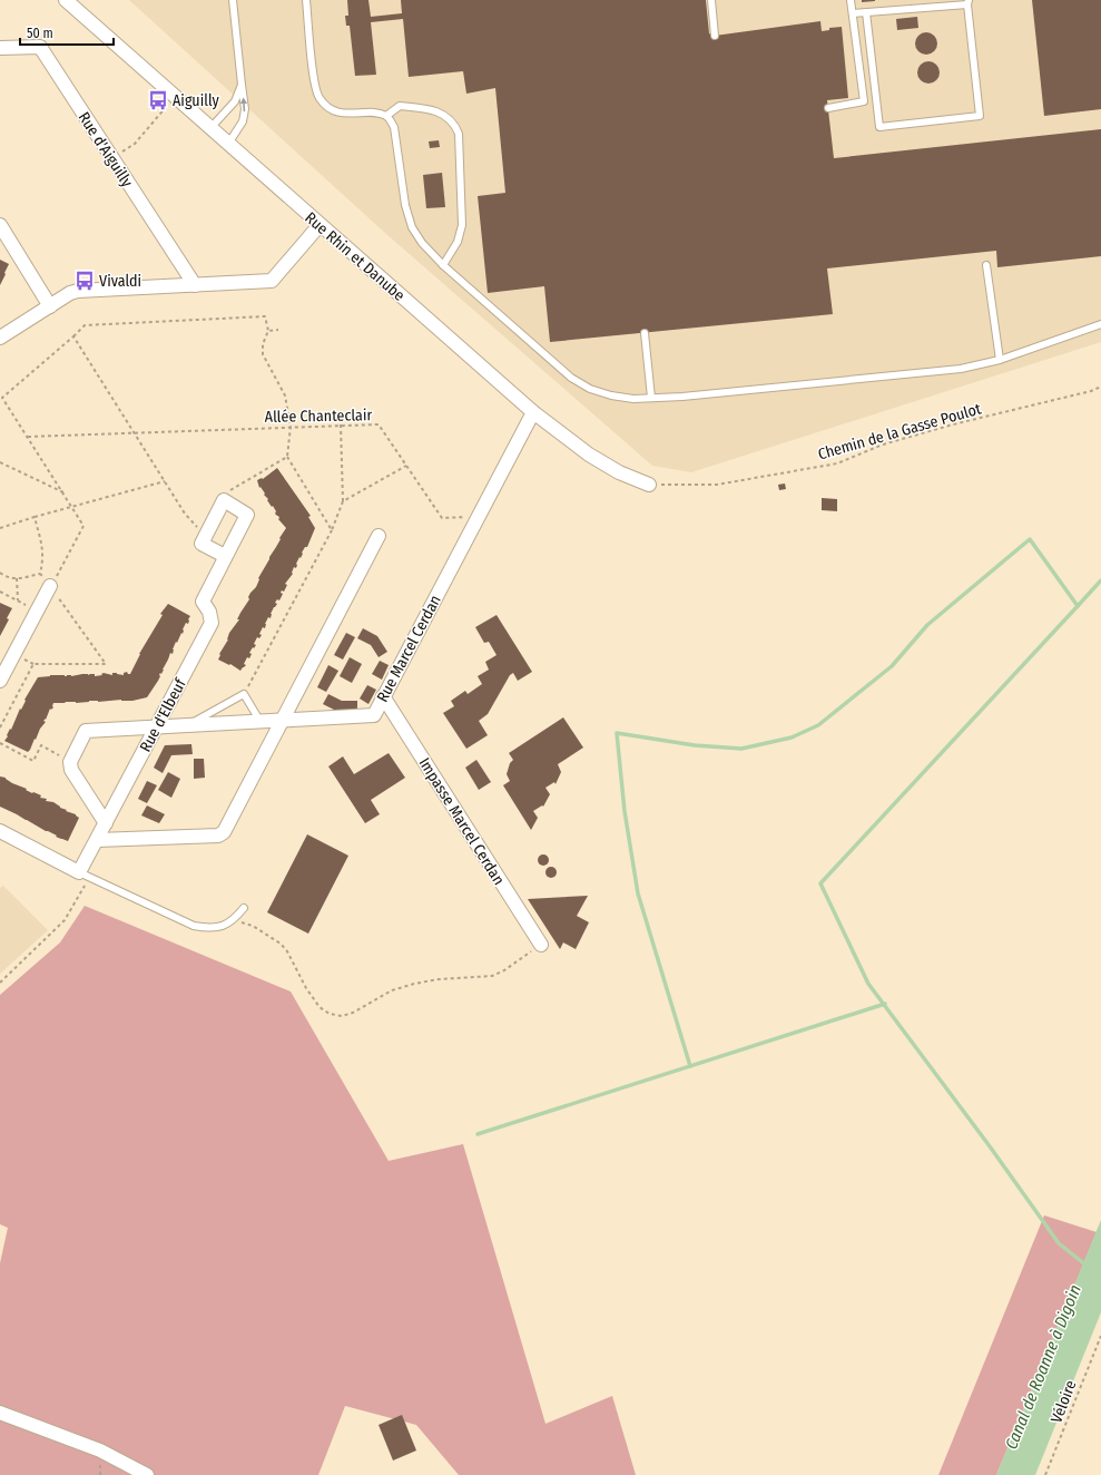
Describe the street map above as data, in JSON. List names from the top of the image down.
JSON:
{
  "streets": {
    "street": [
      "Rue d'Aiguilly",
      "Rue Rhin et Danube",
      "Rue Marcel Cerdan",
      "Rue d'Elbeuf",
      "Impasse Marcel Cerdan"
    ],
    "path": ["Allée Chanteclair", "Chemin de la Gasse Poulot", "Véloire"]
  },
  "crossings": [
    ["Rue Rhin et Danube", "Chemin de la Gasse Poulot"],
    ["Rue Rhin et Danube", "Rue Marcel Cerdan"],
    ["Allée Chanteclair", "Rue Marcel Cerdan"],
    ["Rue Marcel Cerdan", "Rue d'Elbeuf"],
    ["Rue Marcel Cerdan", "Impasse Marcel Cerdan"]
  ],
  "water": ["Canal de Roanne à Digoin"],
  "places": {
    "bus stop": ["Aiguilly", "Vivaldi"]
  },
  "scale_bar": "50 m"
}
